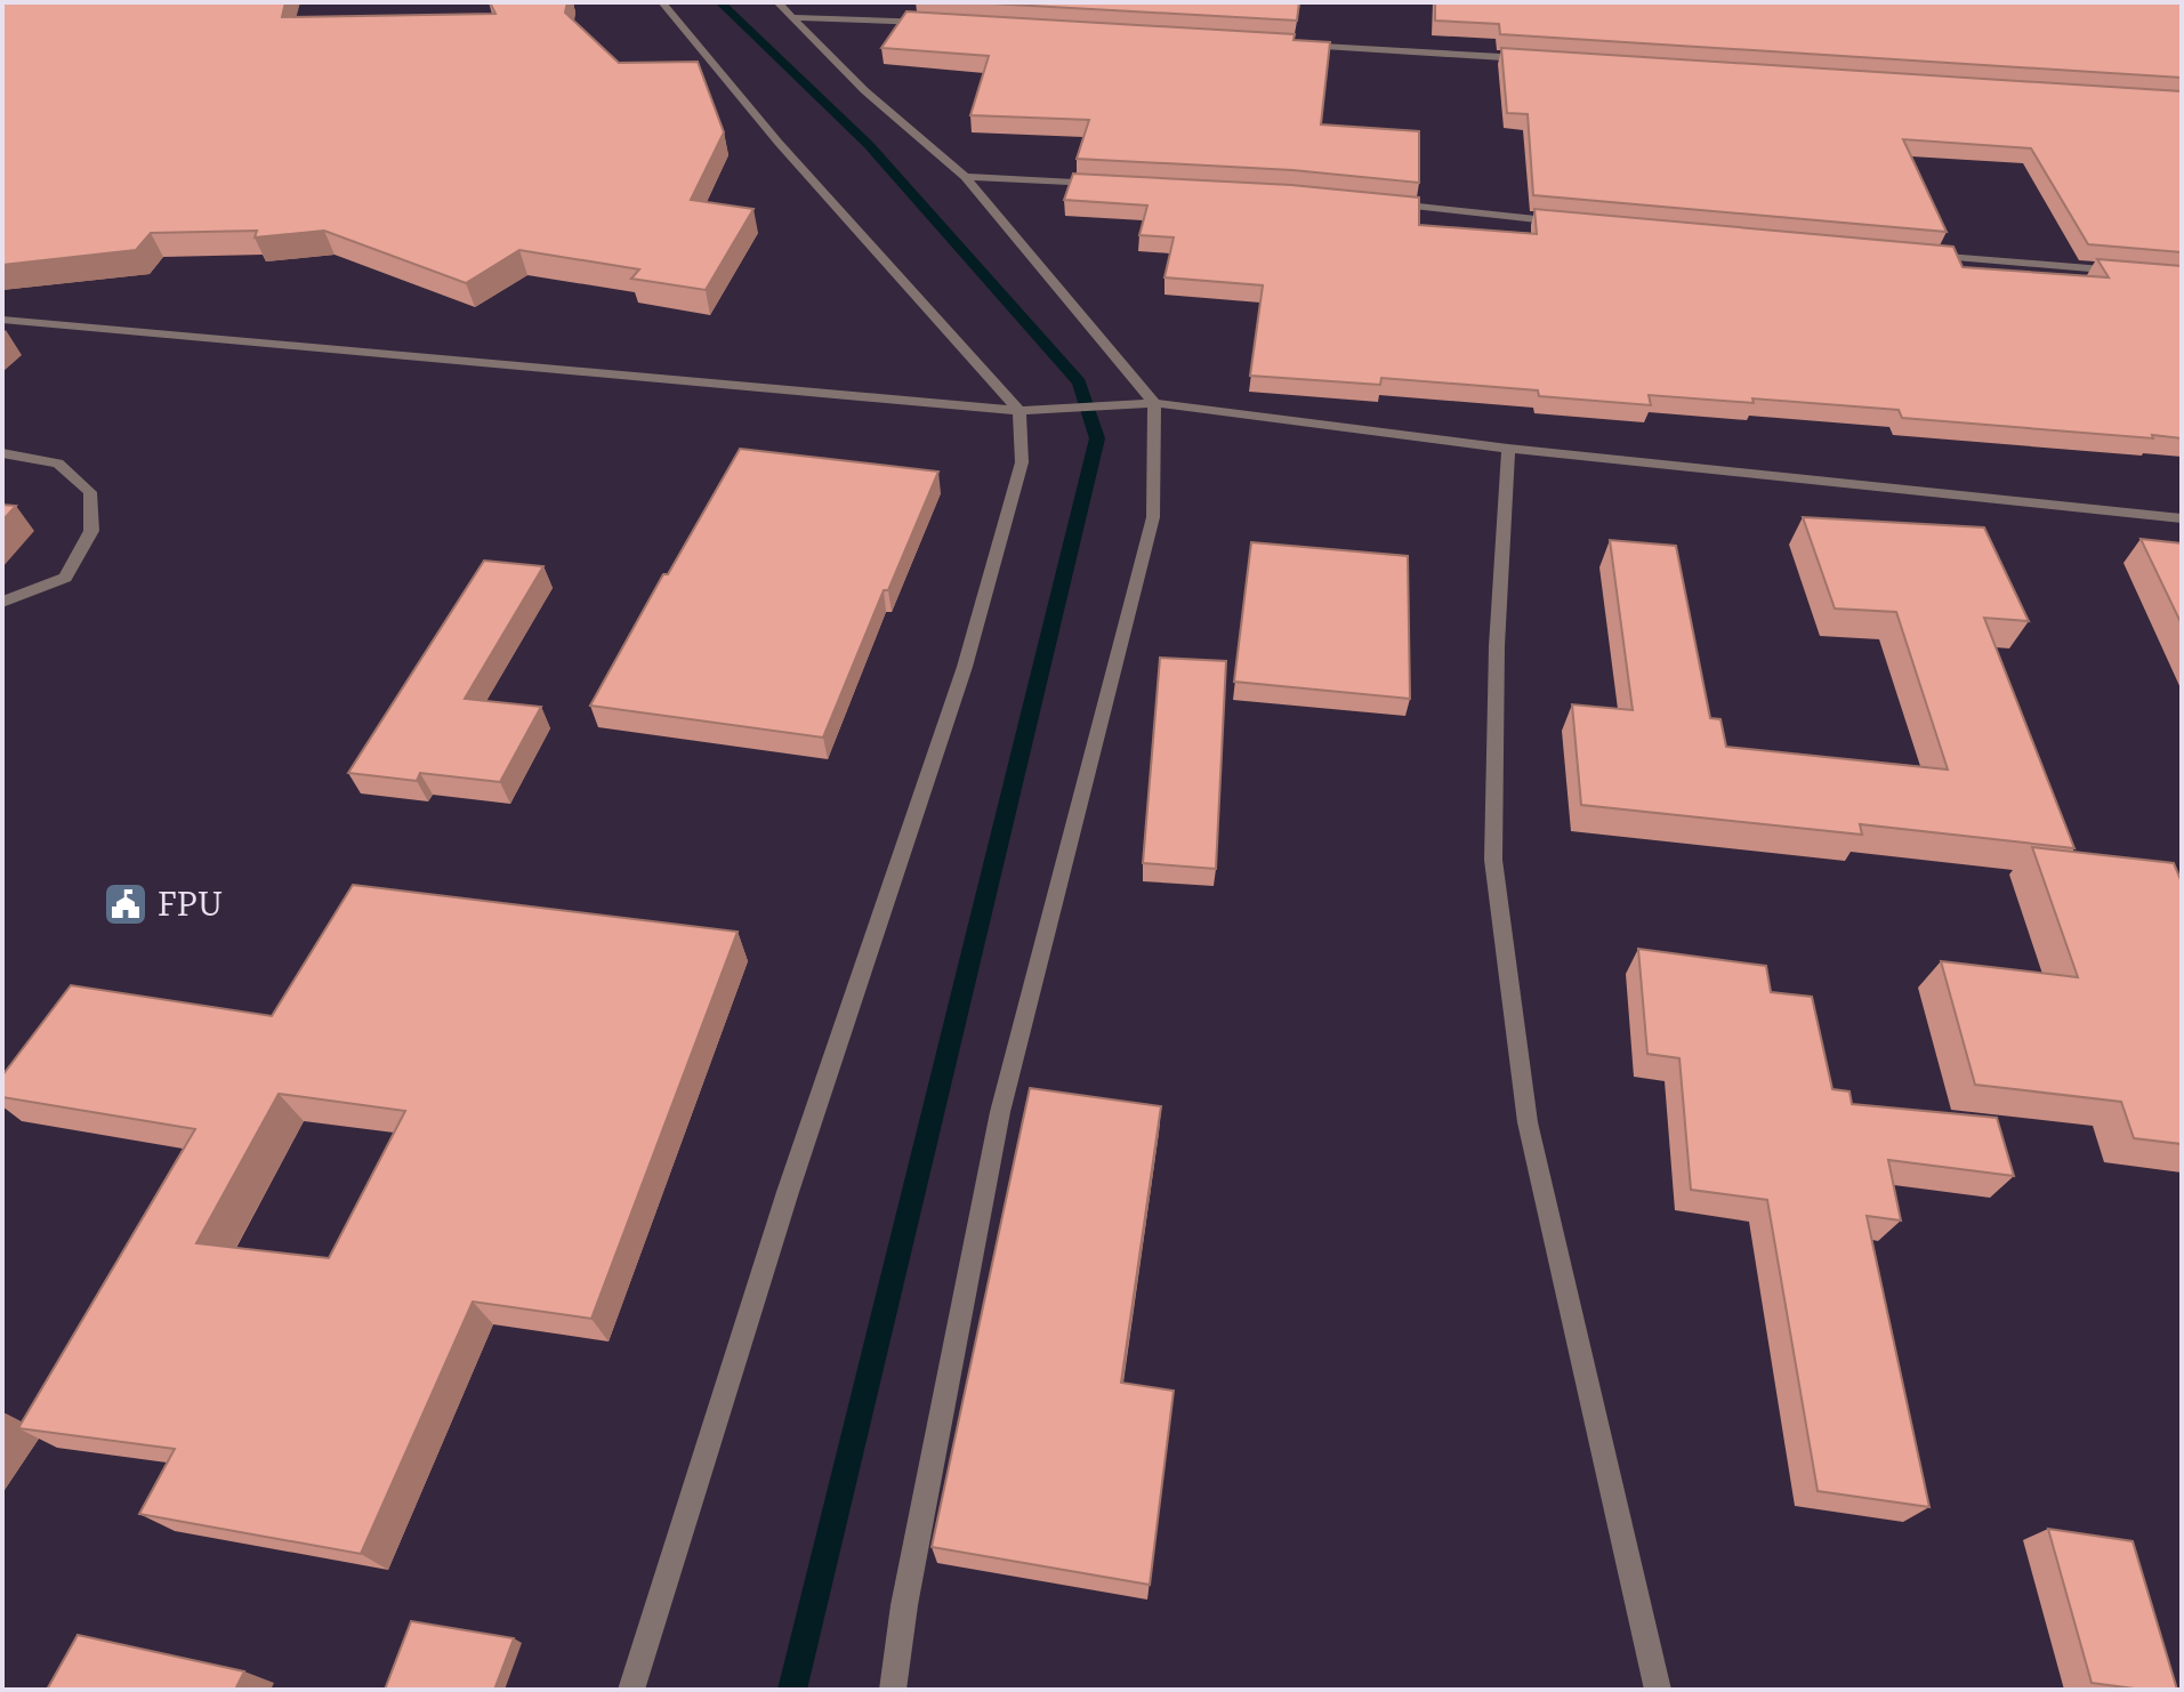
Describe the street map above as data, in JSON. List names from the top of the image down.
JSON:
{
  "places": {
    "public building": ["FPU"]
  }
}
